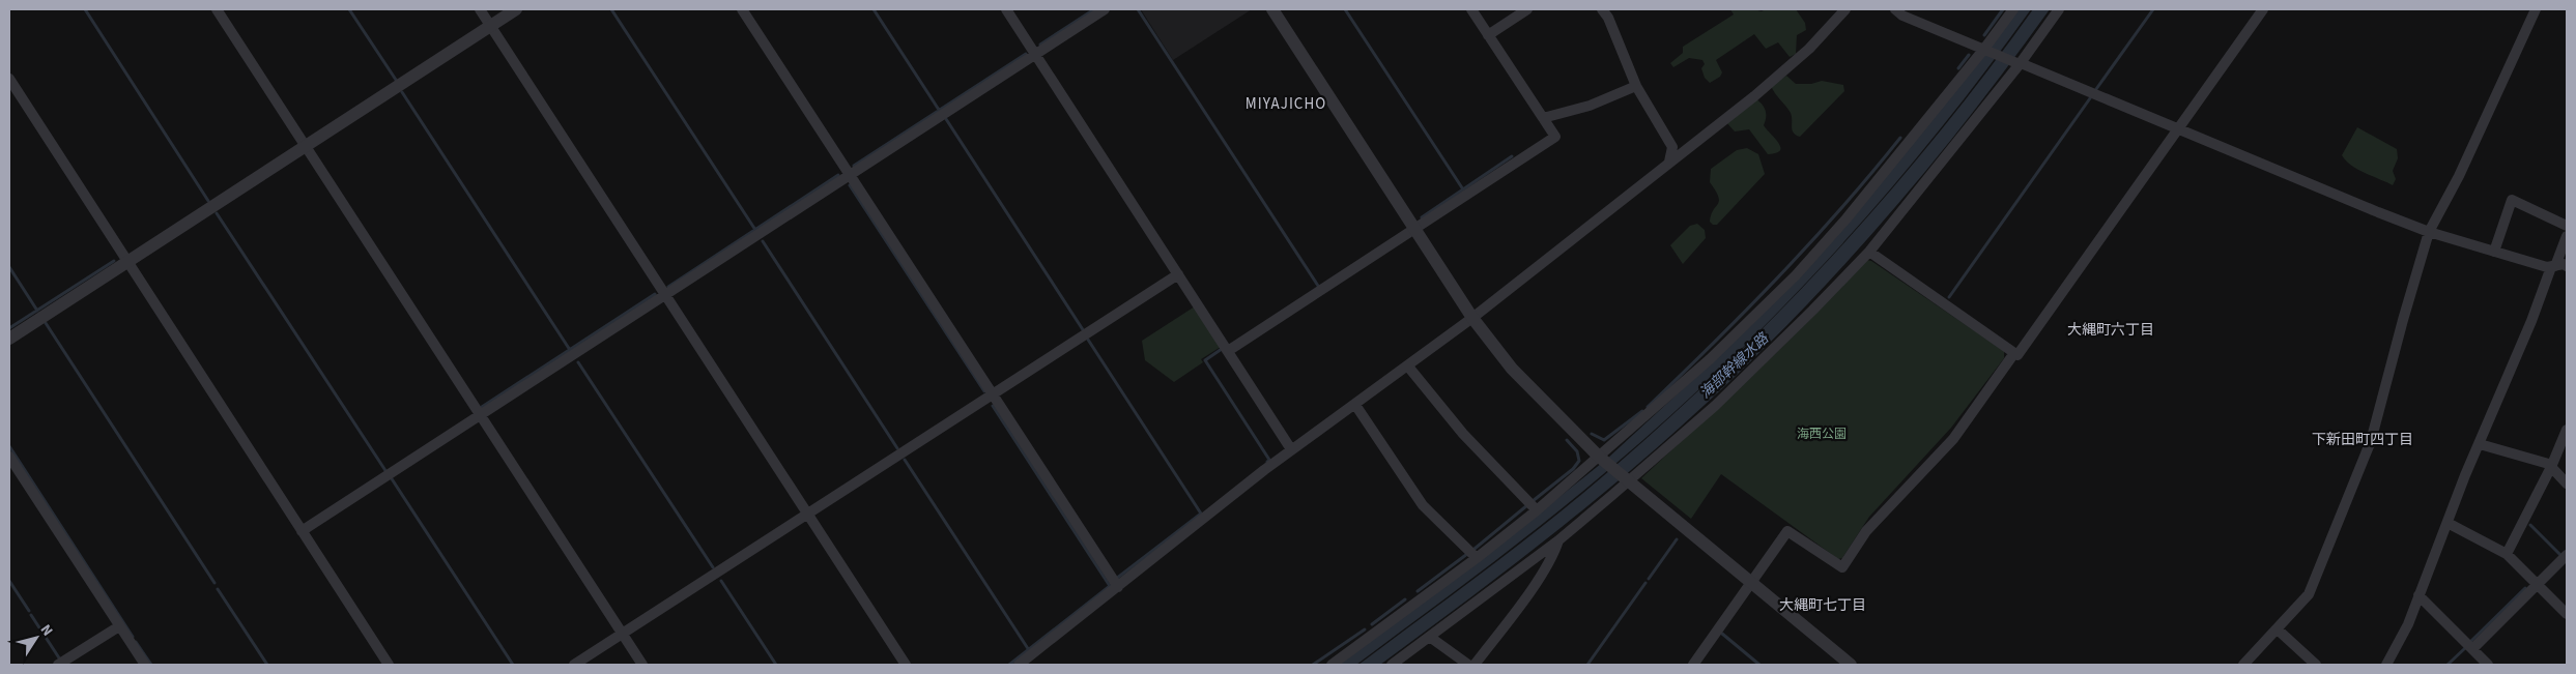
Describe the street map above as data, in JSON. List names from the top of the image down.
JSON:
{
  "districts": [
    "MIYAJICHO",
    "大縄町六丁目",
    "下新田町四丁目",
    "大縄町七丁目"
  ],
  "water": ["海部幹線水路"],
  "parks": ["海西公園"],
  "north": "top right"
}
